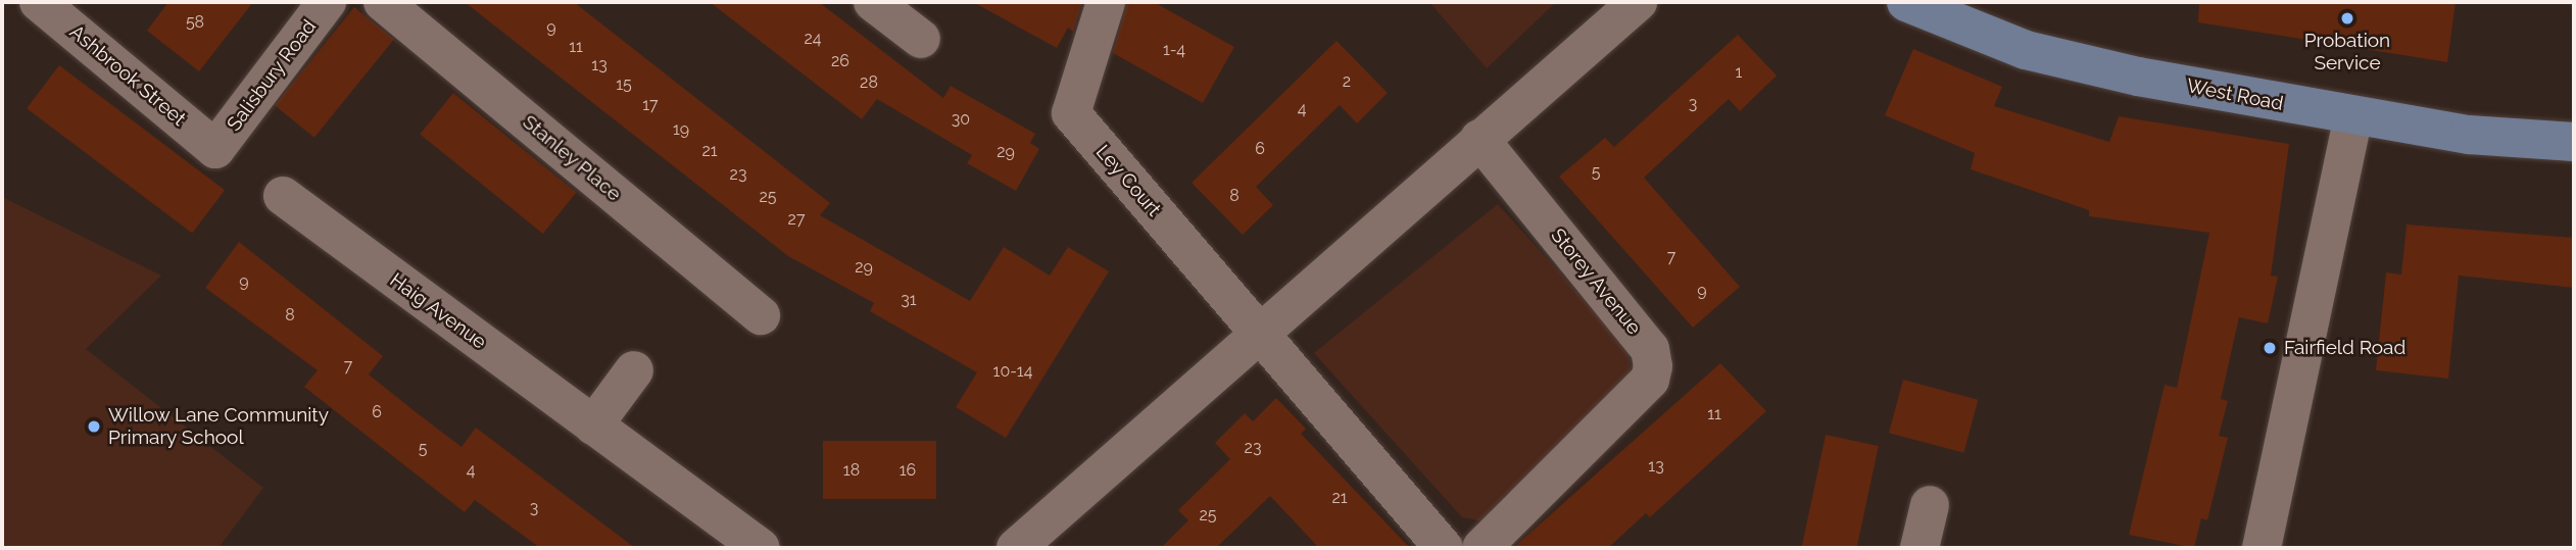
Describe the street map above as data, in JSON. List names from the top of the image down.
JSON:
{
  "streets": {
    "street": [
      "Ashbrook Street",
      "Salisbury Road",
      "West Road",
      "Stanley Place",
      "Ley Court",
      "Storey Avenue",
      "Haig Avenue"
    ]
  },
  "crossings": [
    ["Ashbrook Street", "Salisbury Road"]
  ],
  "places": ["Probation Service", "Fairfield Road", "Willow Lane Community Primary School"],
  "house_numbers": [
    "58",
    "9",
    "24",
    "11",
    "1-4",
    "26",
    "13",
    "1",
    "2",
    "28",
    "15",
    "3",
    "17",
    "4",
    "30",
    "19",
    "6",
    "21",
    "29",
    "5",
    "23",
    "8",
    "25",
    "27",
    "7",
    "29",
    "9",
    "9",
    "31",
    "8",
    "7",
    "10-14",
    "6",
    "11",
    "23",
    "5",
    "13",
    "4",
    "18",
    "16",
    "21",
    "3",
    "25"
  ]
}
